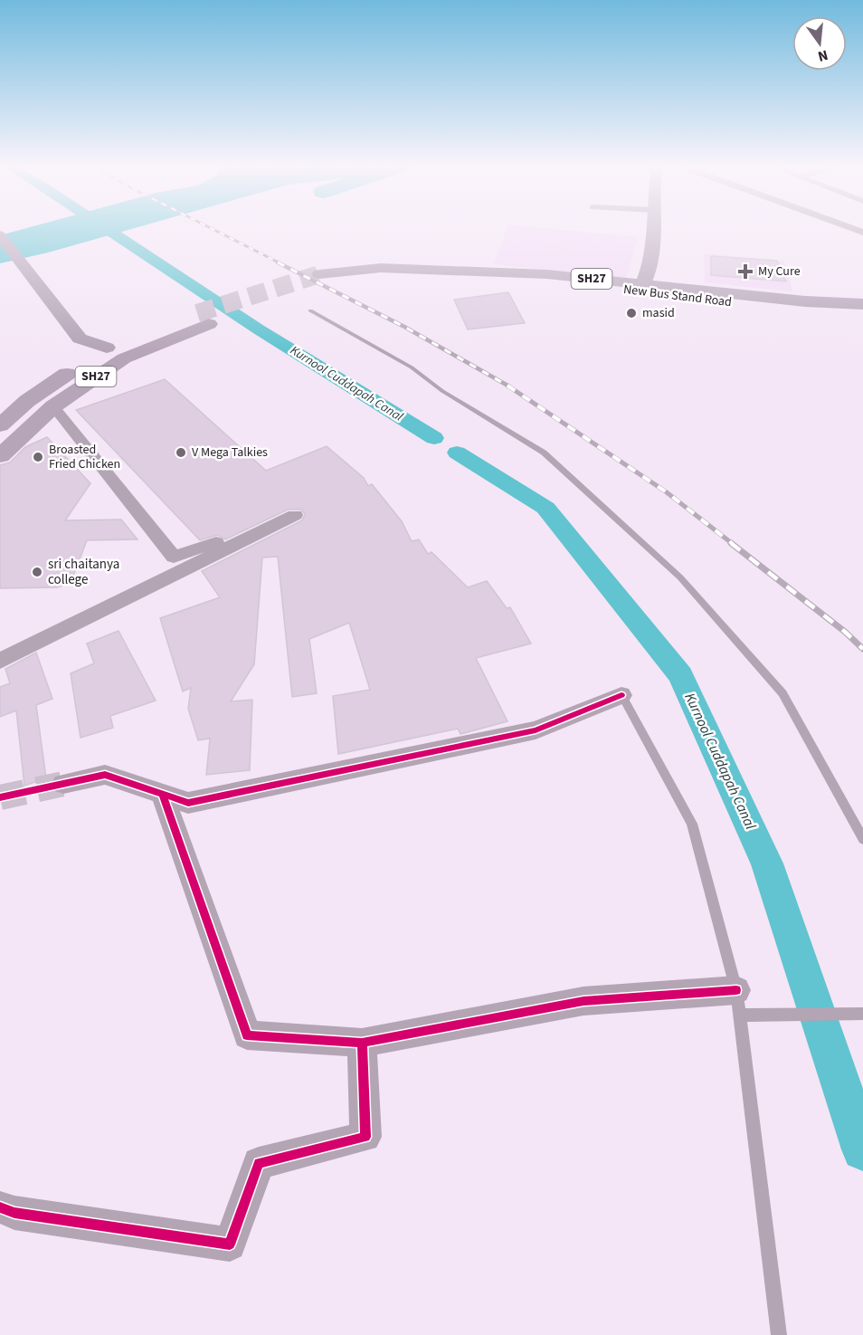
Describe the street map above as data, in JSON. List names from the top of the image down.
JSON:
{
  "streets": {
    "main road": ["SH27", "New Bus Stand Road"]
  },
  "water": ["Kurnool Cuddapah Canal"],
  "places": {
    "health": ["My Cure"],
    "other": [
      "masid",
      "V Mega Talkies",
      "Broasted Fried Chicken",
      "sri chaitanya college"
    ]
  },
  "north": "bottom"
}
